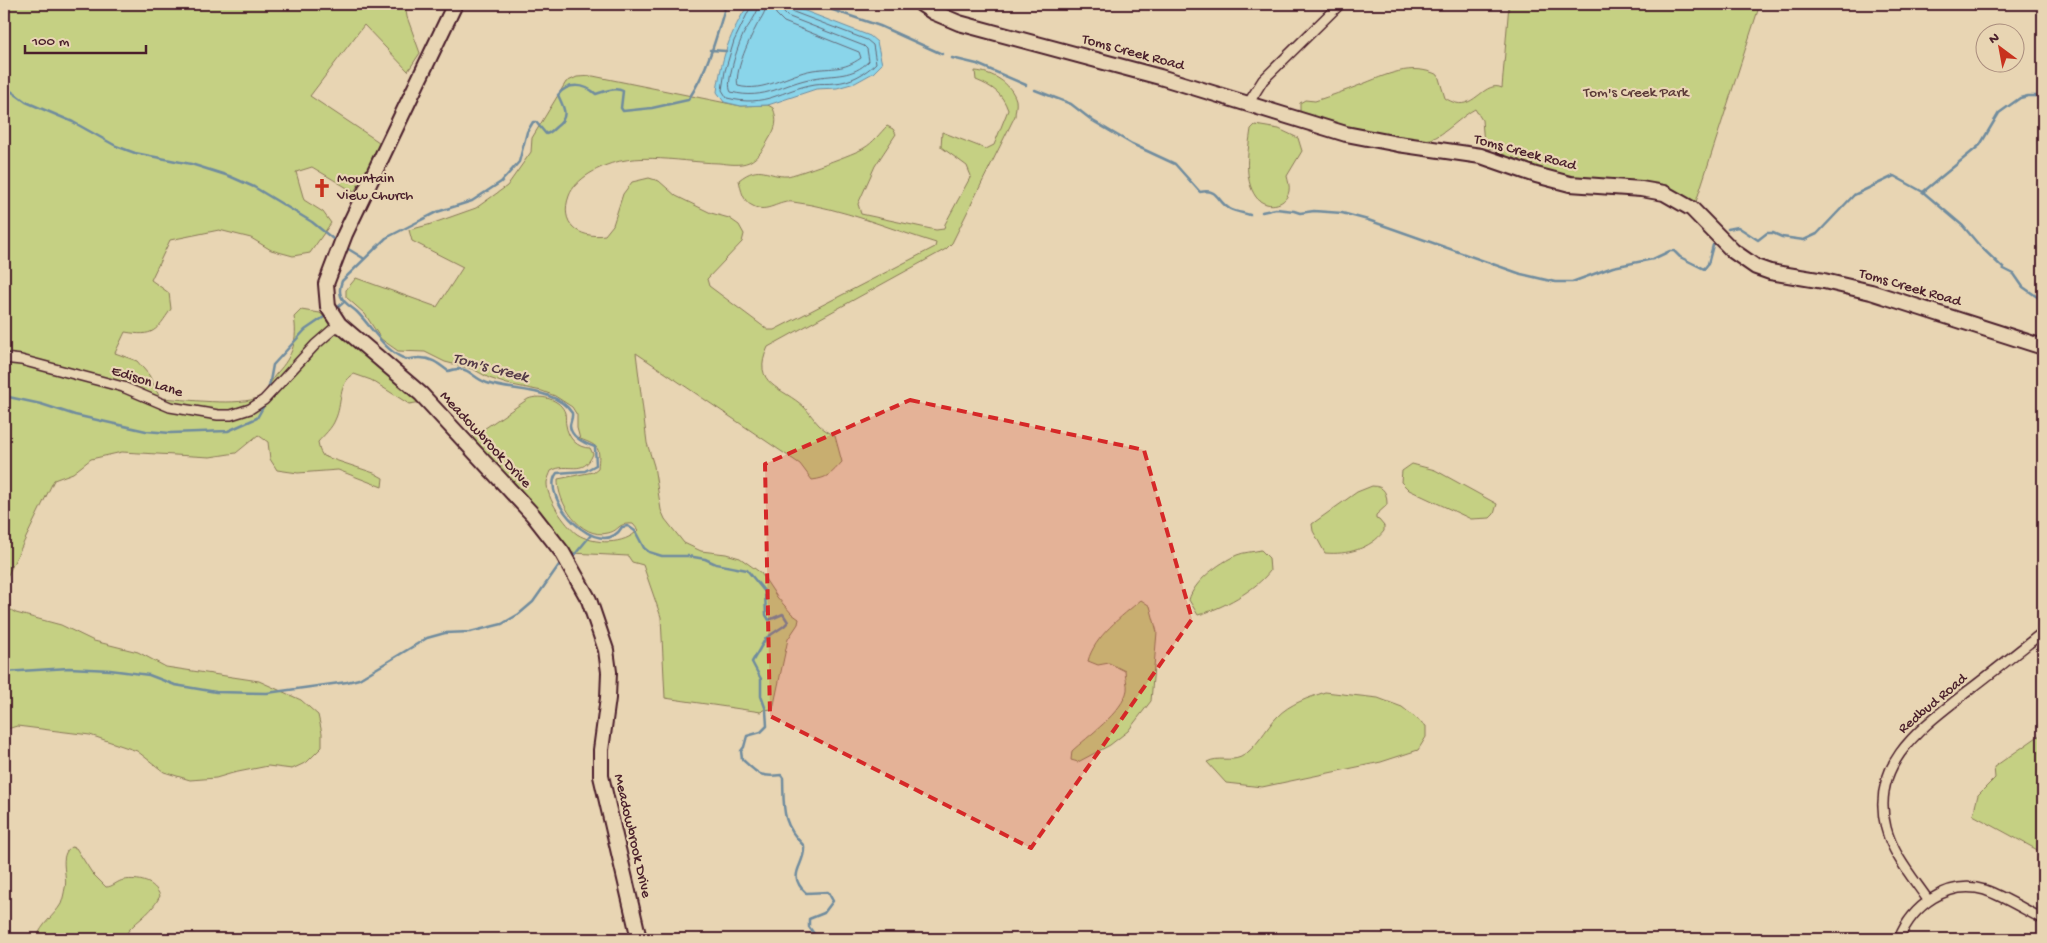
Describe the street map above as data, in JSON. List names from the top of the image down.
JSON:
{
  "streets": {
    "street": [
      "Toms Creek Road",
      "Edison Lane",
      "Meadowbrook Drive",
      "Redbud Road"
    ]
  },
  "crossings": [
    ["Edison Lane", "Meadowbrook Drive"]
  ],
  "water": ["Tom's Creek"],
  "parks": ["Tom's Creek Park"],
  "places": {
    "church": ["Mountain View Church"]
  },
  "scale_bar": "100 m",
  "north": "top left"
}
